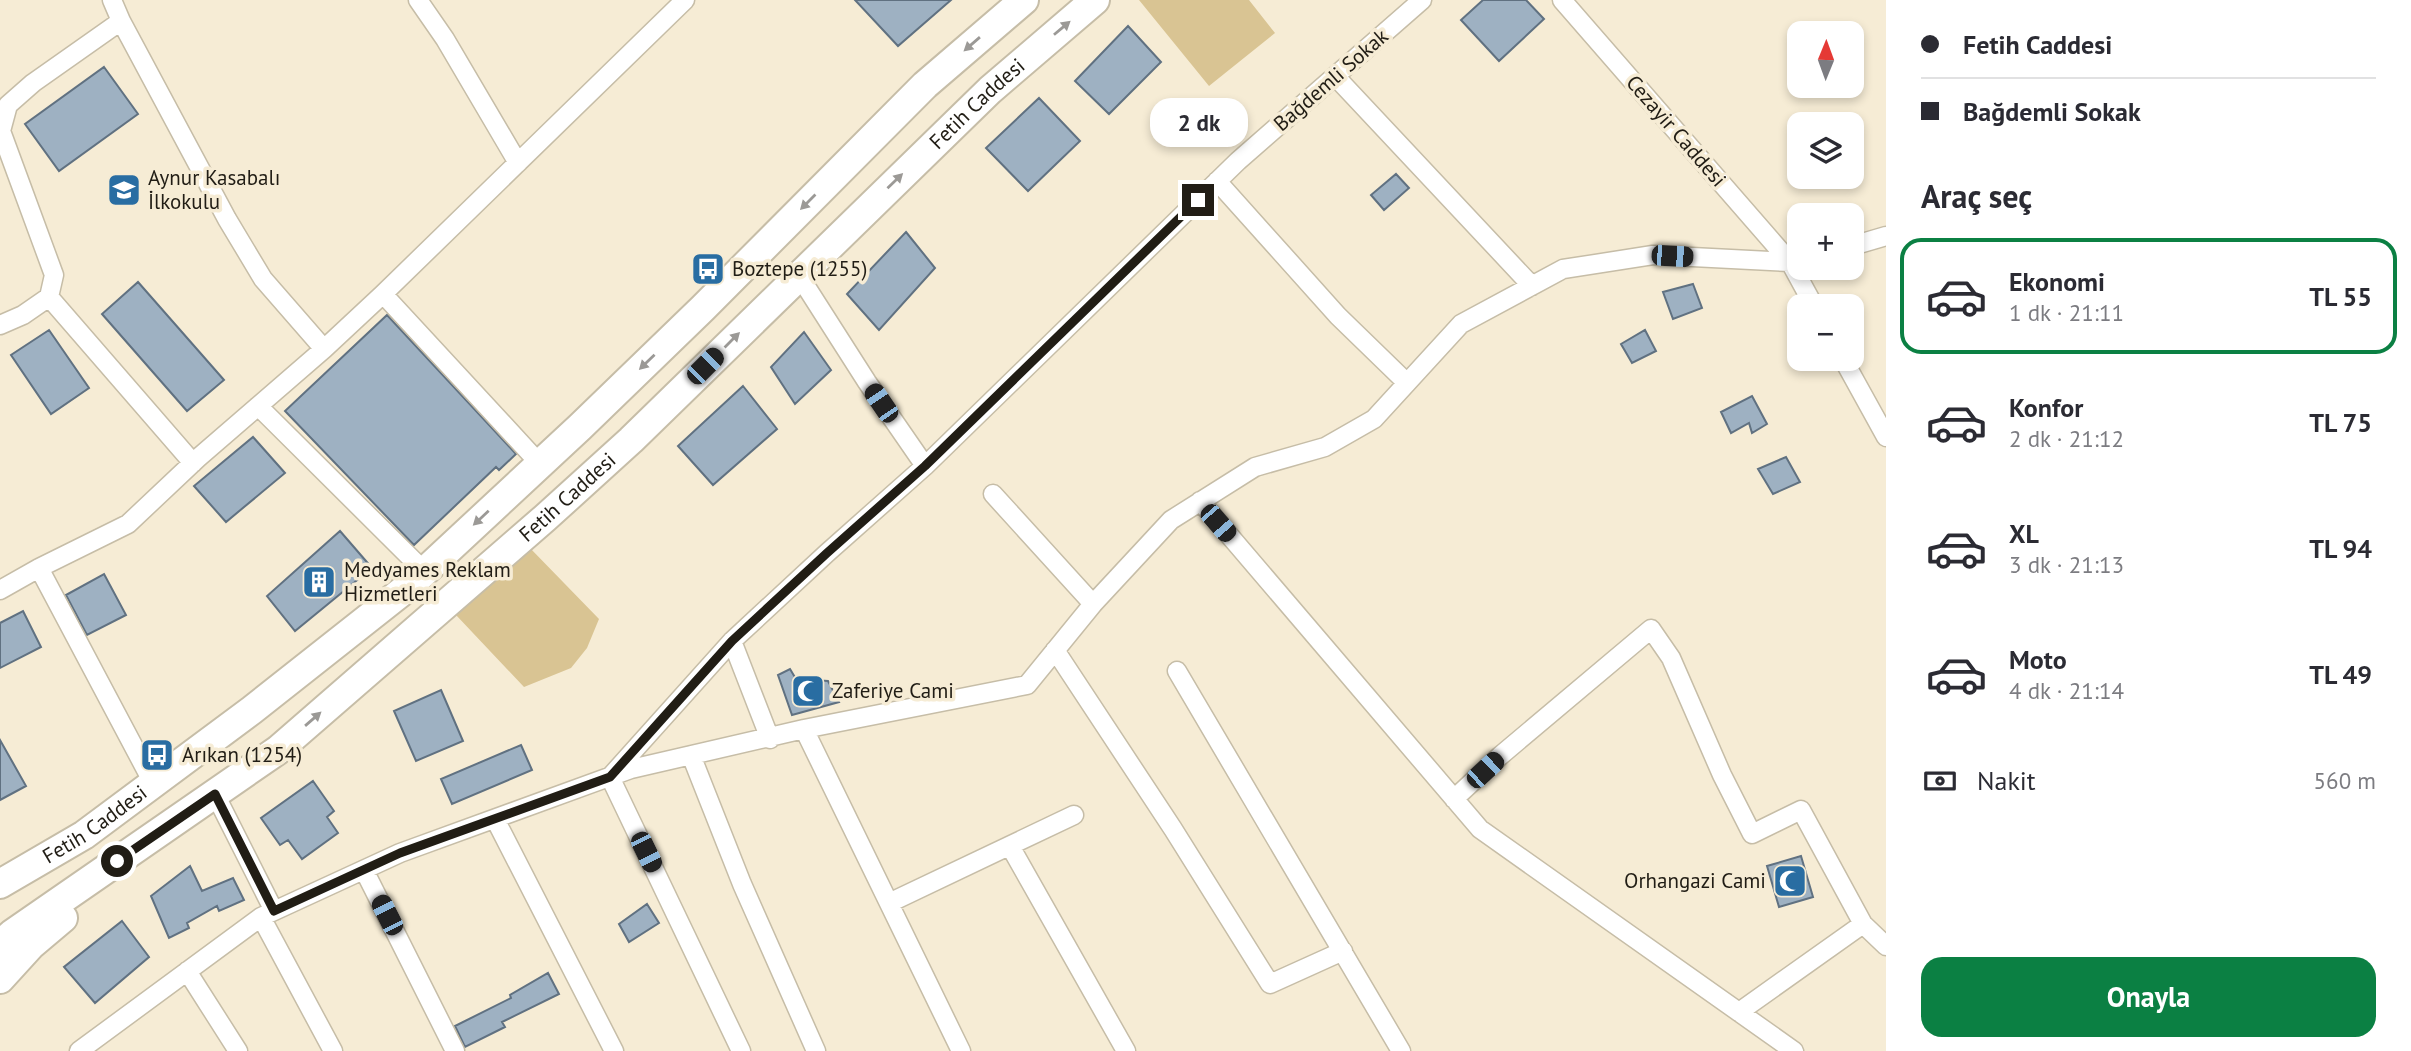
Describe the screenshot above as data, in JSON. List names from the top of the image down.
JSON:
{
  "streets": {
    "main road": ["Fetih Caddesi"],
    "street": ["Bağdemli Sokak", "Cezayir Caddesi"]
  },
  "places": {
    "school or university": ["Aynur Kasabalı İlkokulu"],
    "bus stop": ["Boztepe (1255)", "Arıkan (1254)"],
    "building": ["Medyames Reklam Hizmetleri"],
    "mosque": ["Zaferiye Cami", "Orhangazi Cami"]
  },
  "north": "top",
  "page": {
    "banner": ["Fetih Caddesi", "Bağdemli Sokak"],
    "map_buttons": ["+", "−"],
    "bubble": "2 dk",
    "heading": "Araç seç",
    "list": [
      {
        "name": "Ekonomi",
        "note": "1 dk · 21:11",
        "value": "TL 55"
      },
      {
        "name": "Konfor",
        "note": "2 dk · 21:12",
        "value": "TL 75"
      },
      {
        "name": "XL",
        "note": "3 dk · 21:13",
        "value": "TL 94"
      },
      {
        "name": "Moto",
        "note": "4 dk · 21:14",
        "value": "TL 49"
      }
    ],
    "pay": ["Nakit", "560 m"],
    "buttons": "Onayla"
  }
}
